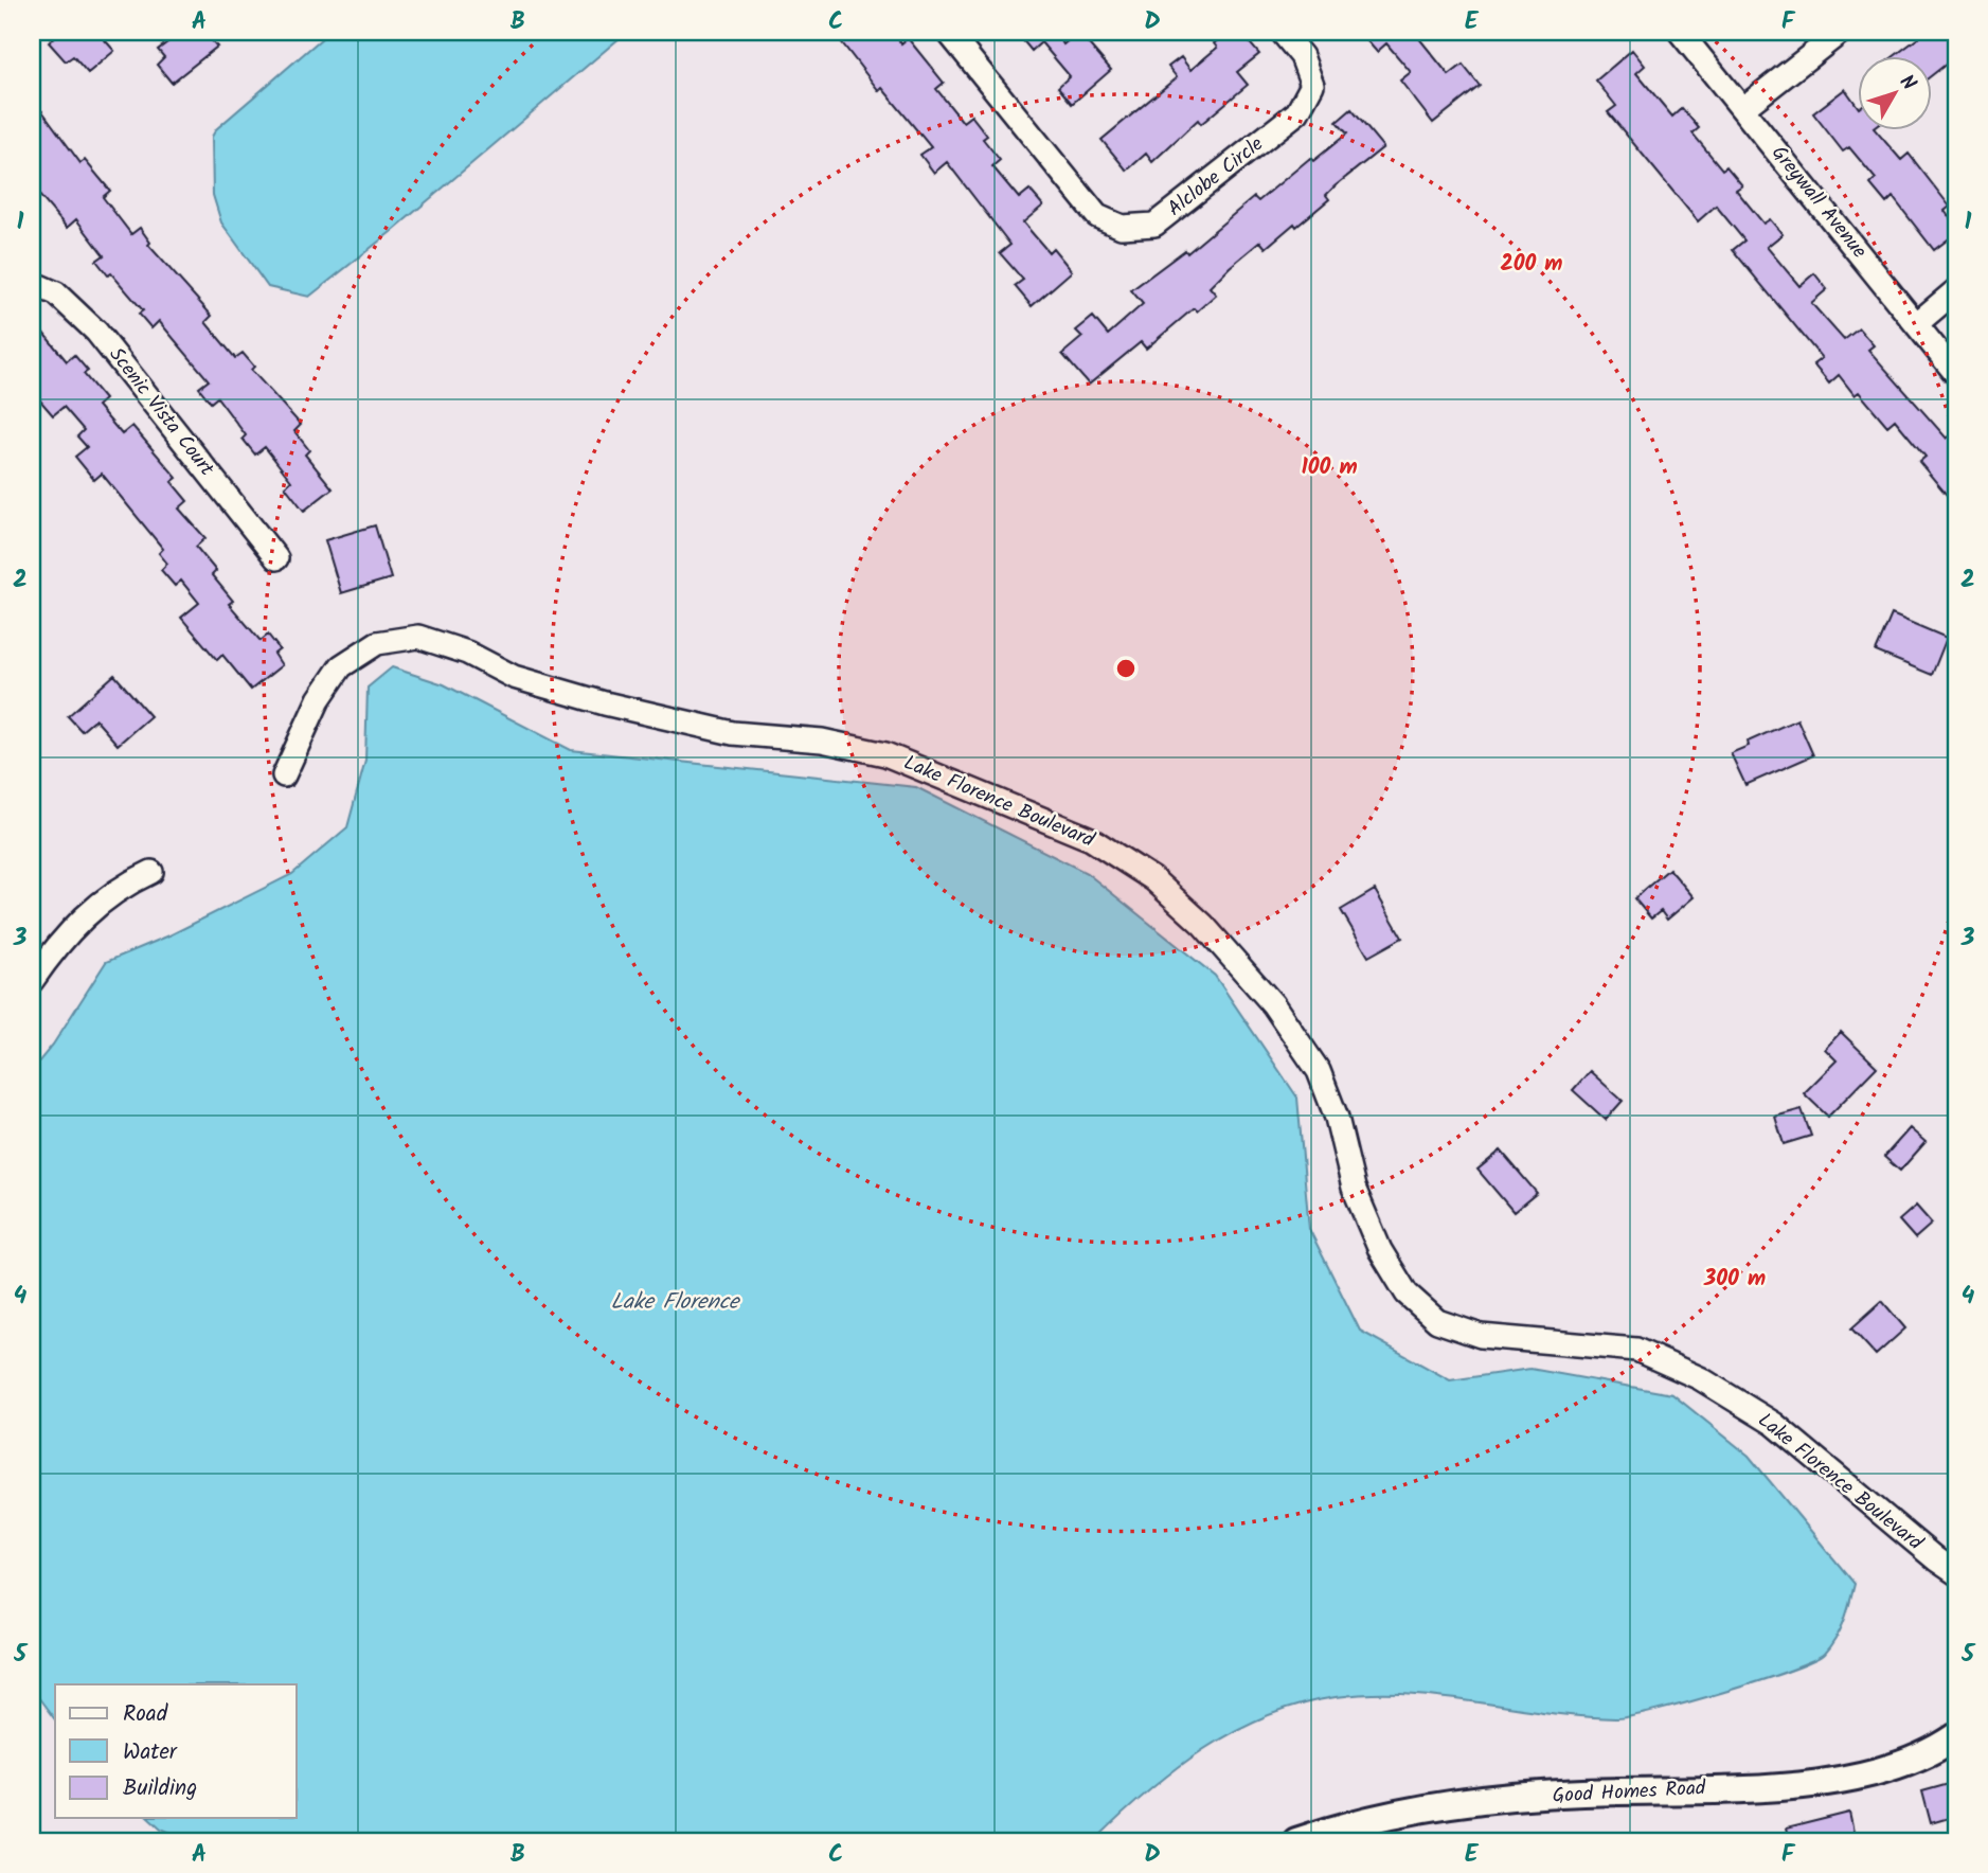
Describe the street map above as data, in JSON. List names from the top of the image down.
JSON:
{
  "streets": {
    "street": [
      "Alclobe Circle",
      "Greywall Avenue",
      "Scenic Vista Court",
      "Lake Florence Boulevard",
      "Good Homes Road"
    ]
  },
  "water": ["Lake Florence"],
  "legend": ["Road", "Water", "Building"],
  "north": "top right",
  "grid": {
    "columns": [
      "A",
      "B",
      "C",
      "D",
      "E",
      "F"
    ],
    "rows": [
      "1",
      "2",
      "3",
      "4",
      "5"
    ]
  },
  "rings": ["200 m", "100 m", "300 m"]
}
